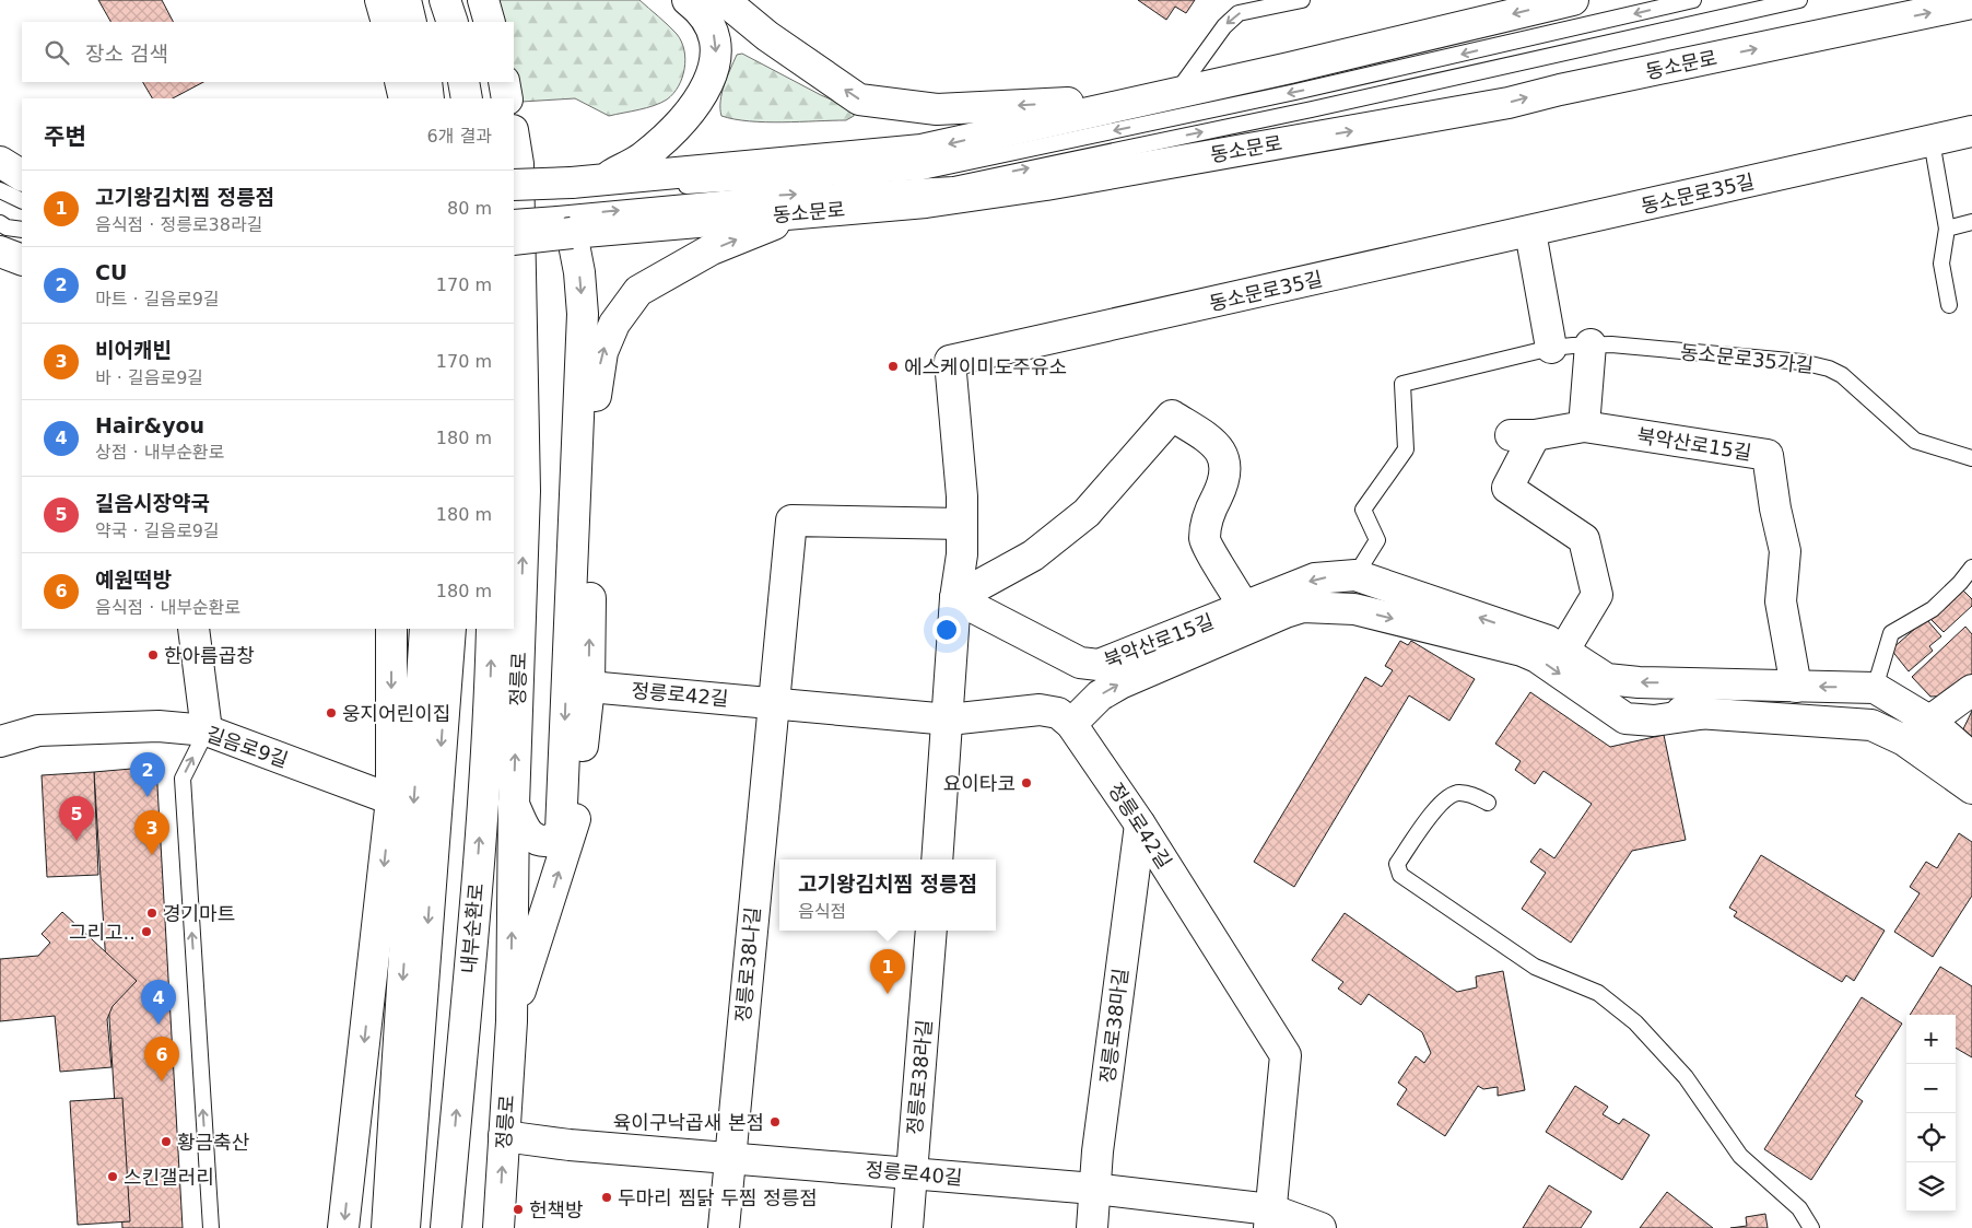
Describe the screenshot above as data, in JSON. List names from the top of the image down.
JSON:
{
  "streets": {
    "main road": [
      "동소문로",
      "동소문로35길",
      "북악산로15길",
      "정릉로",
      "정릉로42길",
      "길음로9길",
      "내부순환로",
      "정릉로38나길",
      "정릉로38마길",
      "정릉로38라길",
      "정릉로40길"
    ],
    "lane": ["동소문로35가길"]
  },
  "crossings": [
    ["동소문로35길", "북악산로15길"],
    ["동소문로35길", "정릉로42길"],
    ["동소문로35가길", "북악산로15길"],
    ["정릉로", "정릉로40길"],
    ["정릉로42길", "정릉로38나길"],
    ["정릉로42길", "정릉로38마길"],
    ["정릉로42길", "정릉로40길"],
    ["정릉로38나길", "정릉로40길"],
    ["정릉로38마길", "정릉로40길"],
    ["정릉로38라길", "정릉로40길"]
  ],
  "places": [
    "에스케이미도주유소",
    "한아름곱창",
    "웅지어린이집",
    "요이타코",
    "경기마트",
    "그리고..",
    "육이구낙곱새 본점",
    "황금축산",
    "스킨갤러리",
    "두마리 찜닭 두찜 정릉점",
    "헌책방"
  ],
  "page": {
    "search": "장소 검색",
    "heading": ["주변", "6개 결과"],
    "list": [
      {
        "mark": "1",
        "name": "고기왕김치찜 정릉점",
        "note": "음식점 · 정릉로38라길",
        "value": "80 m"
      },
      {
        "mark": "2",
        "name": "CU",
        "note": "마트 · 길음로9길",
        "value": "170 m"
      },
      {
        "mark": "3",
        "name": "비어캐빈",
        "note": "바 · 길음로9길",
        "value": "170 m"
      },
      {
        "mark": "4",
        "name": "Hair&you",
        "note": "상점 · 내부순환로",
        "value": "180 m"
      },
      {
        "mark": "5",
        "name": "길음시장약국",
        "note": "약국 · 길음로9길",
        "value": "180 m"
      },
      {
        "mark": "6",
        "name": "예원떡방",
        "note": "음식점 · 내부순환로",
        "value": "180 m"
      }
    ],
    "pins": [
      "2",
      "5",
      "3",
      "1",
      "4",
      "6"
    ],
    "popup": ["고기왕김치찜 정릉점", "음식점"],
    "map_buttons": ["+", "−"]
  }
}
